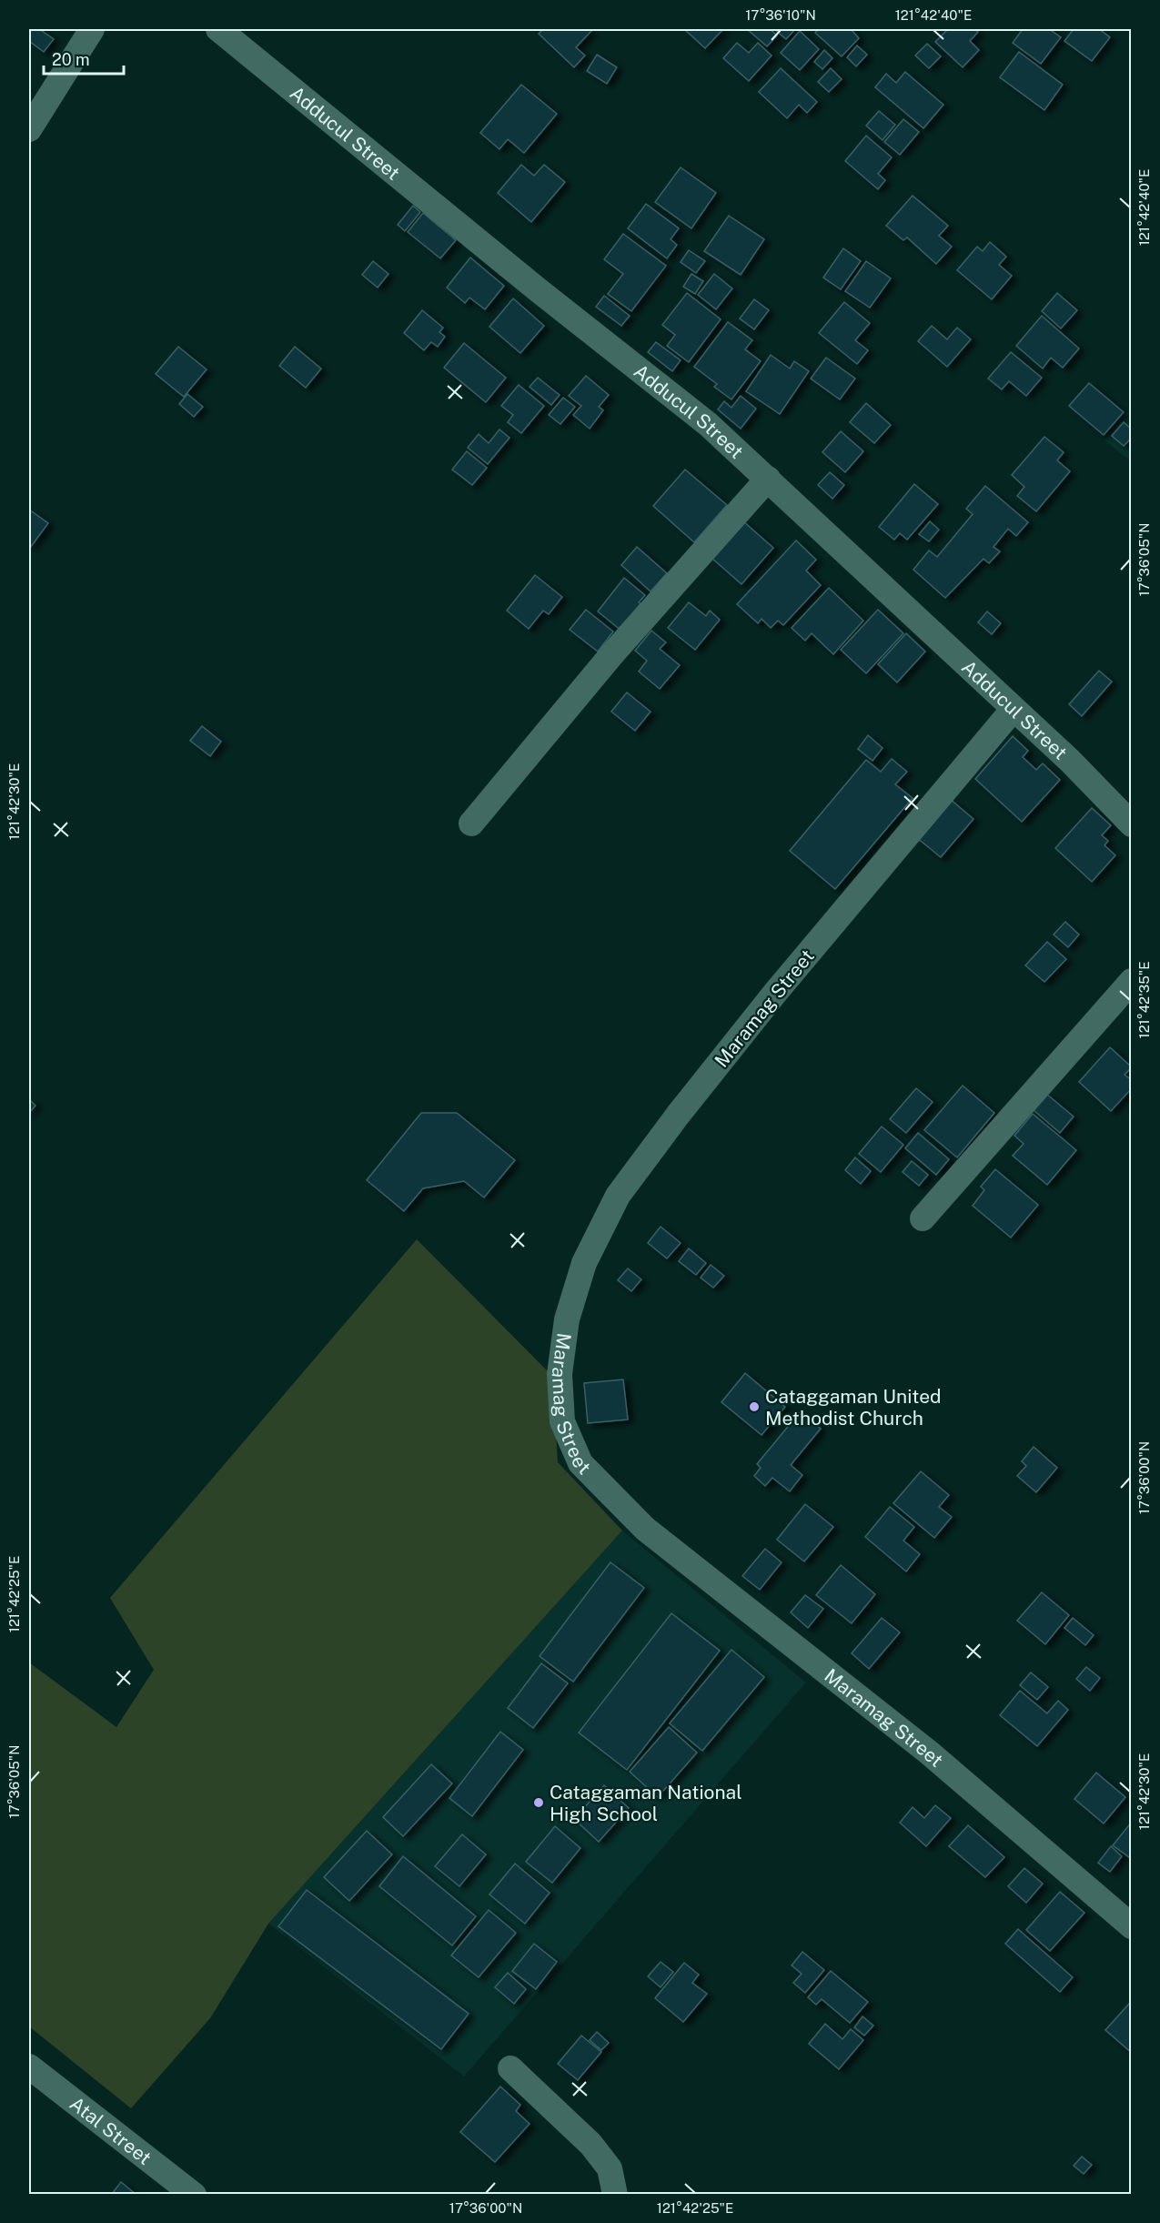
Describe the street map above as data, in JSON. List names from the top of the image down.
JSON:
{
  "streets": {
    "street": ["Adducul Street", "Maramag Street", "Atal Street"]
  },
  "crossings": [
    ["Adducul Street", "Maramag Street"]
  ],
  "places": ["Cataggaman United Methodist Church", "Cataggaman National High School"],
  "scale_bar": "20 m",
  "coordinates": [
    "17°36'10\"N",
    "121°42'40\"E",
    "17°36'05\"N",
    "121°42'30\"E",
    "121°42'35\"E",
    "17°36'00\"N",
    "121°42'25\"E"
  ]
}
